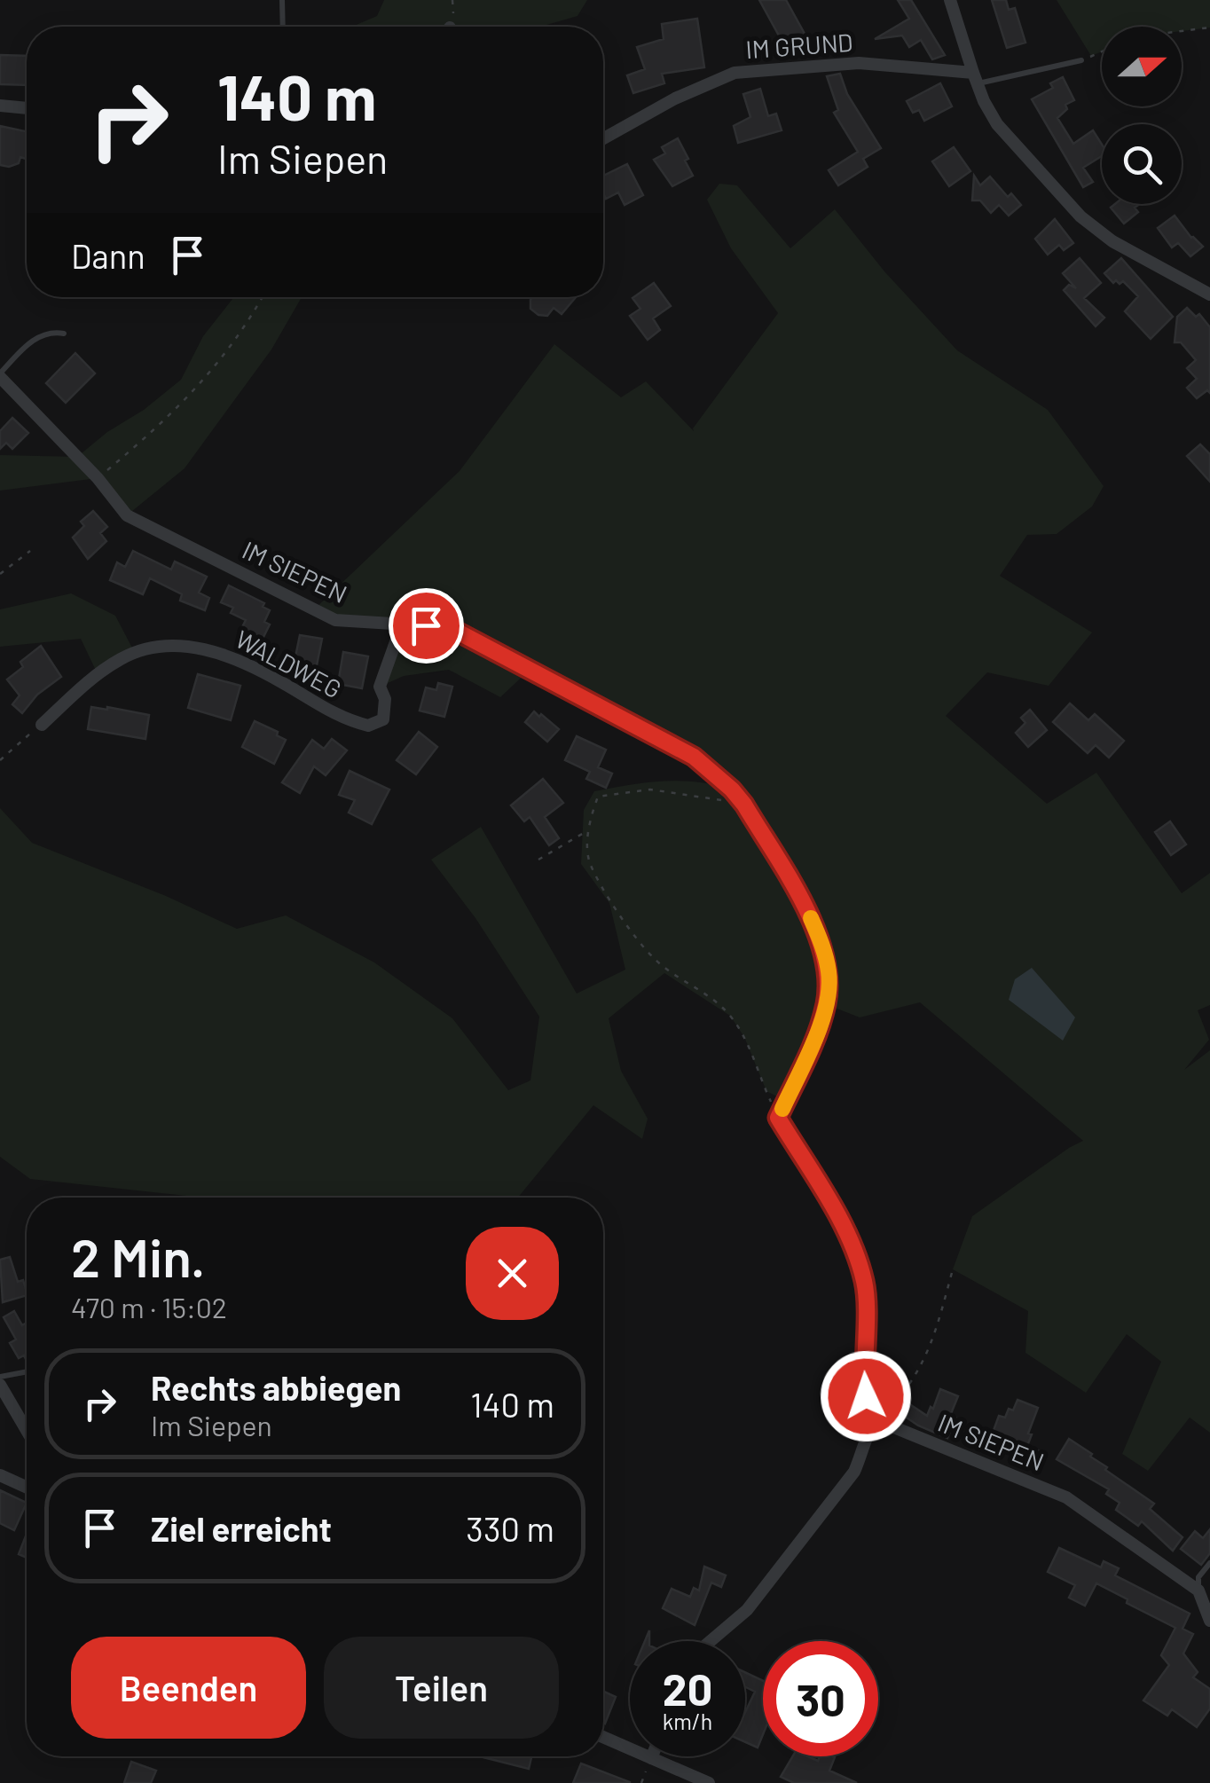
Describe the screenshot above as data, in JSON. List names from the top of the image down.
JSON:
{
  "streets": {
    "street": ["IM GRUND", "IM SIEPEN", "WALDWEG"]
  },
  "crossings": [
    ["IM SIEPEN", "WALDWEG"]
  ],
  "north": "right",
  "page": {
    "turn": ["140 m", "Im Siepen"],
    "then": "Dann",
    "heading": ["2 Min.", "470 m · 15:02"],
    "list": [
      {
        "name": "Rechts abbiegen",
        "note": "Im Siepen",
        "value": "140 m"
      },
      {
        "name": "Ziel erreicht",
        "value": "330 m"
      }
    ],
    "buttons": ["Beenden", "Teilen"],
    "speed": "20 km/h",
    "limit": "30"
  }
}
